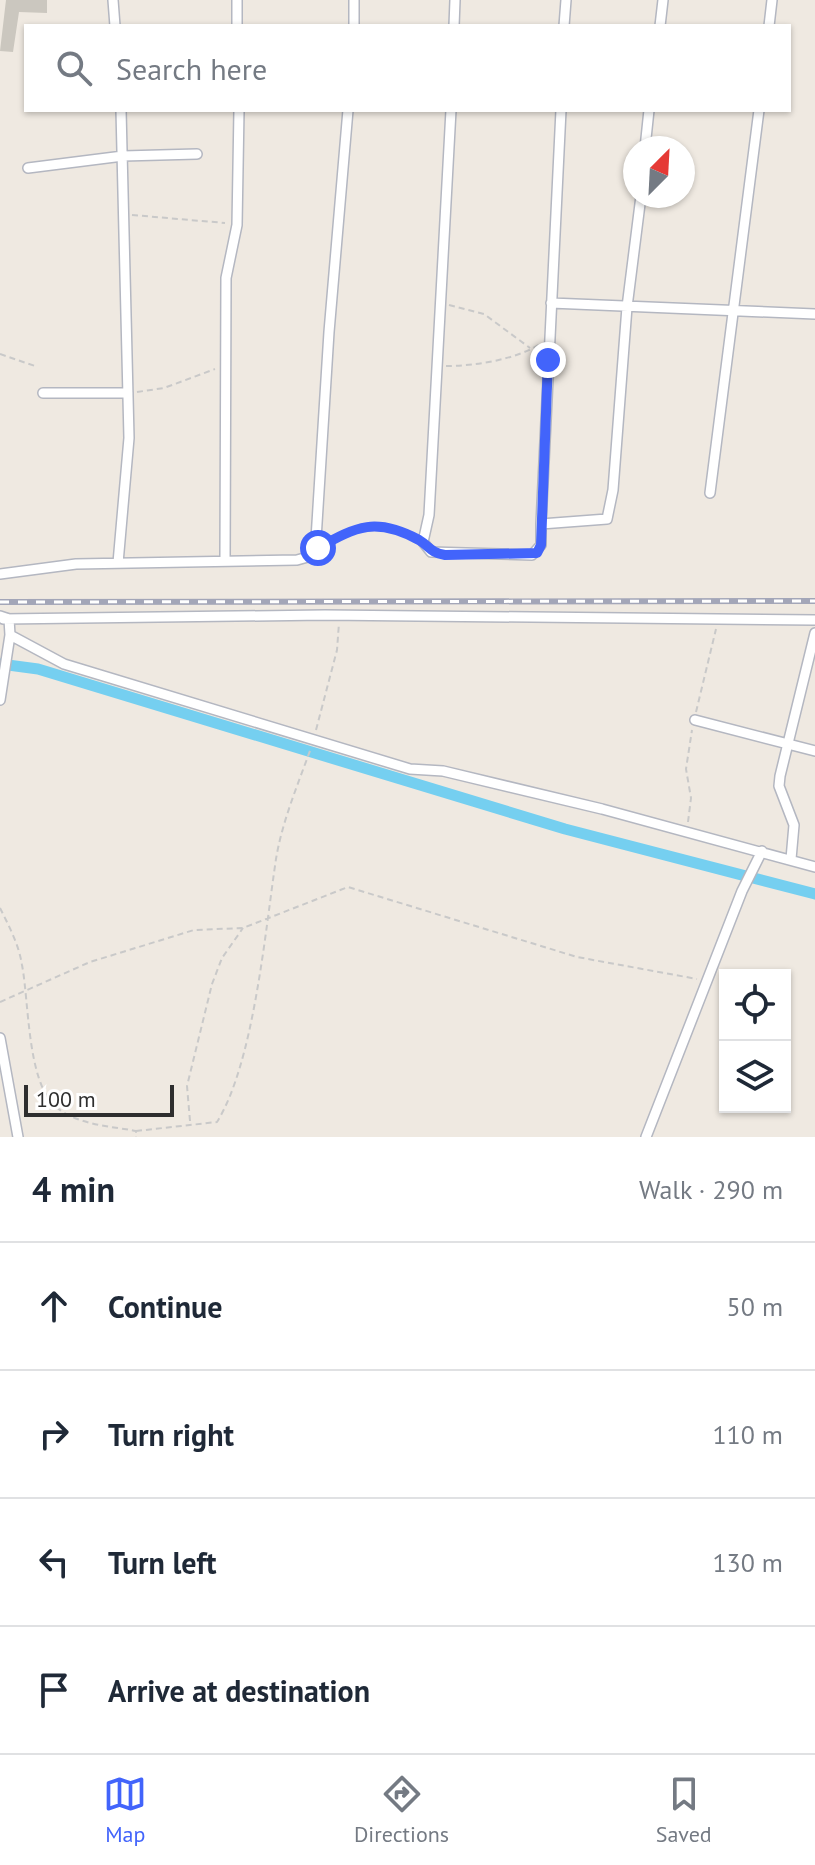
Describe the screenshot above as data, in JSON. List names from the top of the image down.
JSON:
{
  "scale_bar": "100 m",
  "north": "top right",
  "page": {
    "search": "Search here",
    "scale": "100 m",
    "heading": ["4 min", "Walk · 290 m"],
    "list": [
      ["Continue", "50 m"],
      ["Turn right", "110 m"],
      ["Turn left", "130 m"],
      "Arrive at destination"
    ],
    "nav": ["Map", "Directions", "Saved"]
  }
}
